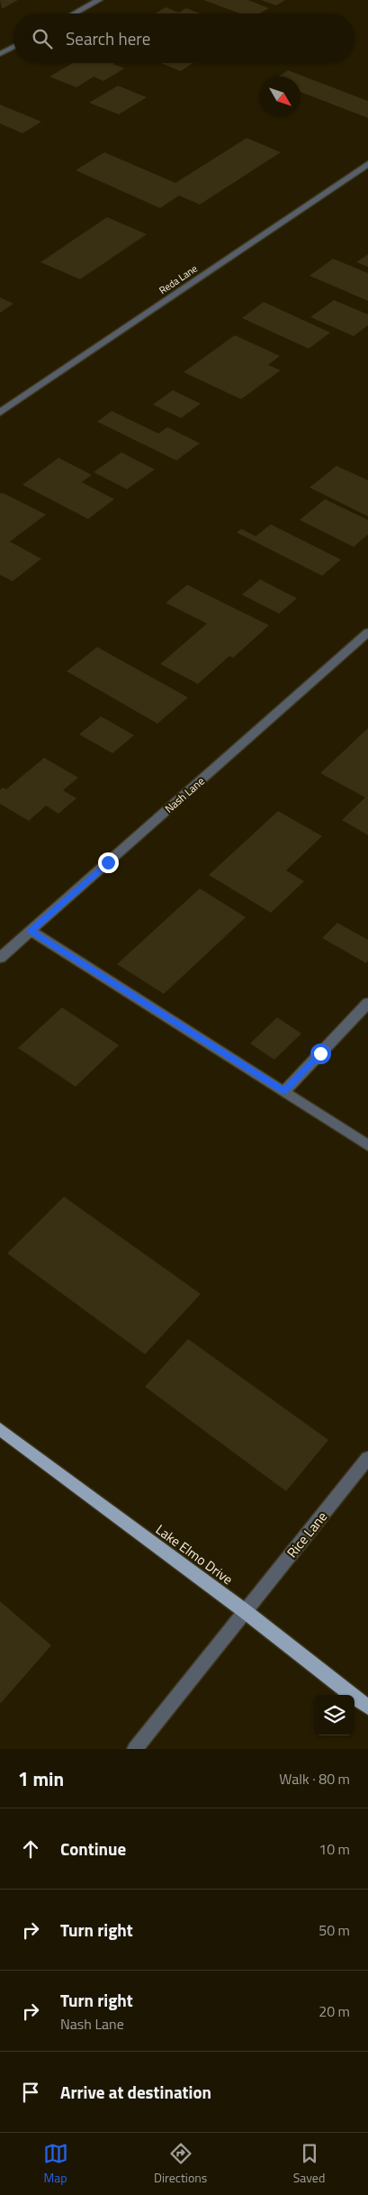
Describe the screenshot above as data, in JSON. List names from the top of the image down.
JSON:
{
  "streets": {
    "main road": ["Lake Elmo Drive"],
    "street": ["Reda Lane", "Nash Lane", "Rice Lane"]
  },
  "crossings": [
    ["Rice Lane", "Lake Elmo Drive"]
  ],
  "north": "bottom right",
  "page": {
    "search": "Search here",
    "heading": ["1 min", "Walk · 80 m"],
    "list": [
      ["Continue", "10 m"],
      ["Turn right", "50 m"],
      ["Turn right", "Nash Lane", "20 m"],
      "Arrive at destination"
    ],
    "nav": ["Map", "Directions", "Saved"]
  }
}
